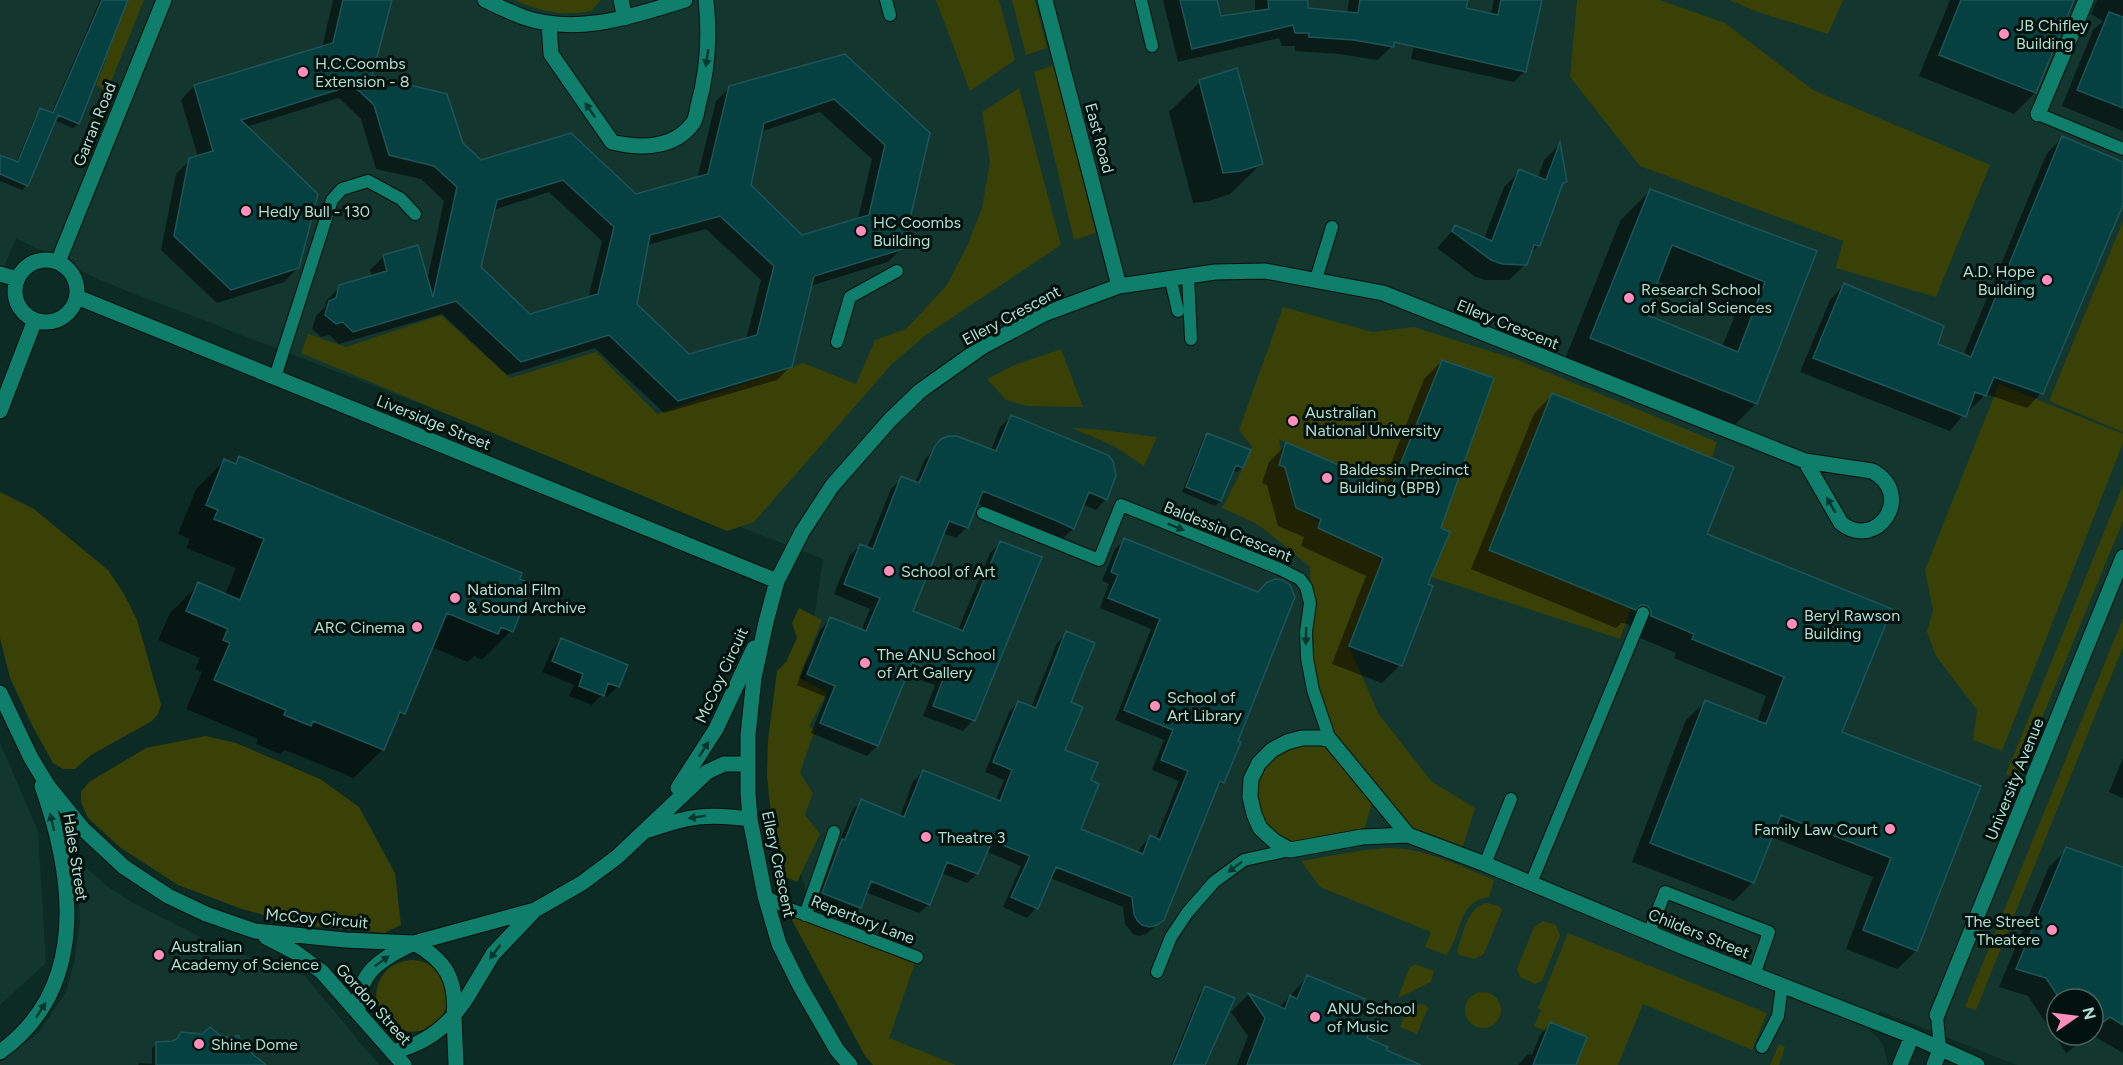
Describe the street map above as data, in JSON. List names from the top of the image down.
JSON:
{
  "streets": {
    "street": [
      "Garran Road",
      "East Road",
      "Ellery Crescent",
      "Liversidge Street",
      "McCoy Circuit",
      "University Avenue",
      "Hales Street",
      "Childers Street",
      "Gordon Street"
    ],
    "lane": ["Baldessin Crescent", "Repertory Lane"]
  },
  "crossings": [
    ["Garran Road", "Liversidge Street"],
    ["East Road", "Ellery Crescent"],
    ["Ellery Crescent", "Liversidge Street"],
    ["Ellery Crescent", "McCoy Circuit"],
    ["Ellery Crescent", "Repertory Lane"],
    ["McCoy Circuit", "Hales Street"],
    ["McCoy Circuit", "Gordon Street"]
  ],
  "one_way": ["Hales Street"],
  "places": [
    "JB Chifley Building",
    "H.C.Coombs Extension - 8",
    "Hedly Bull - 130",
    "HC Coombs Building",
    "A.D. Hope Building",
    "Research School of Social Sciences",
    "Australian National University",
    "Baldessin Precinct Building (BPB)",
    "School of Art",
    "National Film & Sound Archive",
    "Beryl Rawson Building",
    "ARC Cinema",
    "The ANU School of Art Gallery",
    "School of Art Library",
    "Family Law Court",
    "Theatre 3",
    "The Street Theatere",
    "Australian Academy of Science",
    "ANU School of Music",
    "Shine Dome"
  ],
  "north": "right"
}
